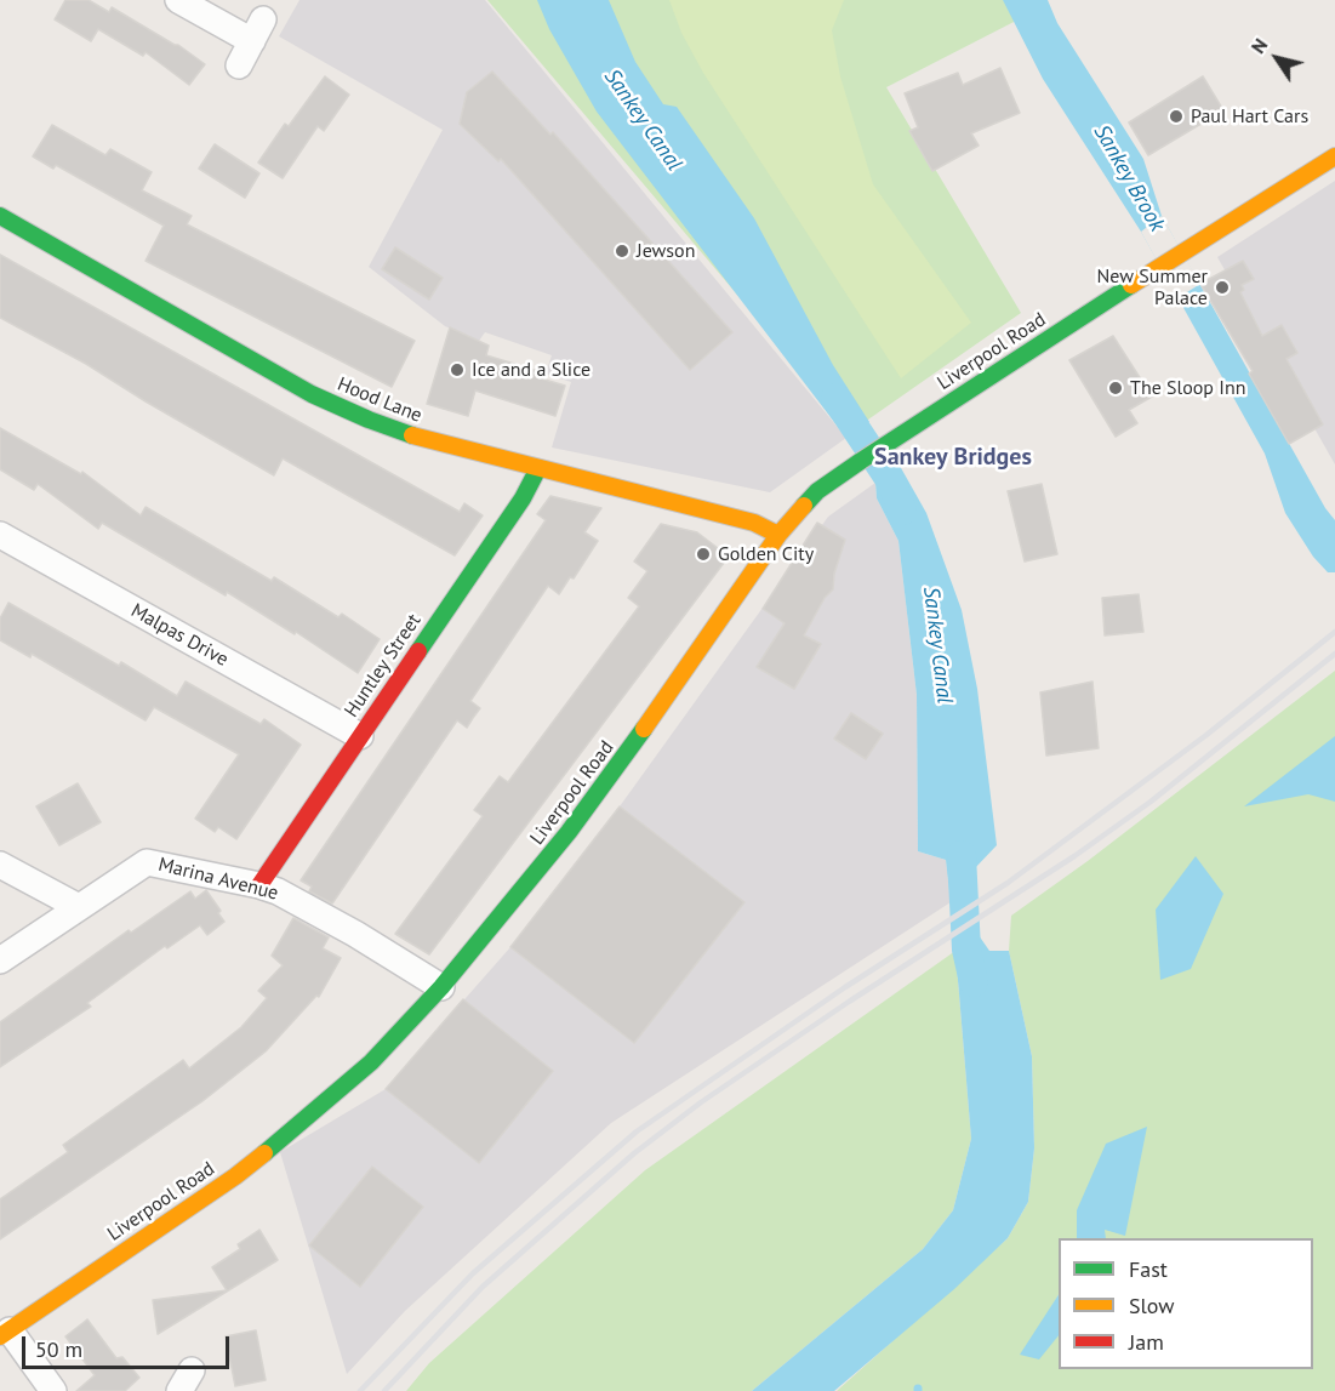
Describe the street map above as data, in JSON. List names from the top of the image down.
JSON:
{
  "streets": {
    "street": [
      "Liverpool Road",
      "Hood Lane",
      "Malpas Drive",
      "Huntley Street",
      "Marina Avenue"
    ]
  },
  "crossings": [
    ["Liverpool Road", "Hood Lane"],
    ["Liverpool Road", "Marina Avenue"],
    ["Hood Lane", "Huntley Street"],
    ["Malpas Drive", "Huntley Street"],
    ["Huntley Street", "Marina Avenue"]
  ],
  "districts": ["Sankey Bridges"],
  "water": ["Sankey Canal", "Sankey Brook"],
  "places": [
    "Paul Hart Cars",
    "Jewson",
    "New Summer Palace",
    "Ice and a Slice",
    "The Sloop Inn",
    "Golden City"
  ],
  "legend": ["Fast", "Slow", "Jam"],
  "scale_bar": "50 m",
  "north": "top left"
}
